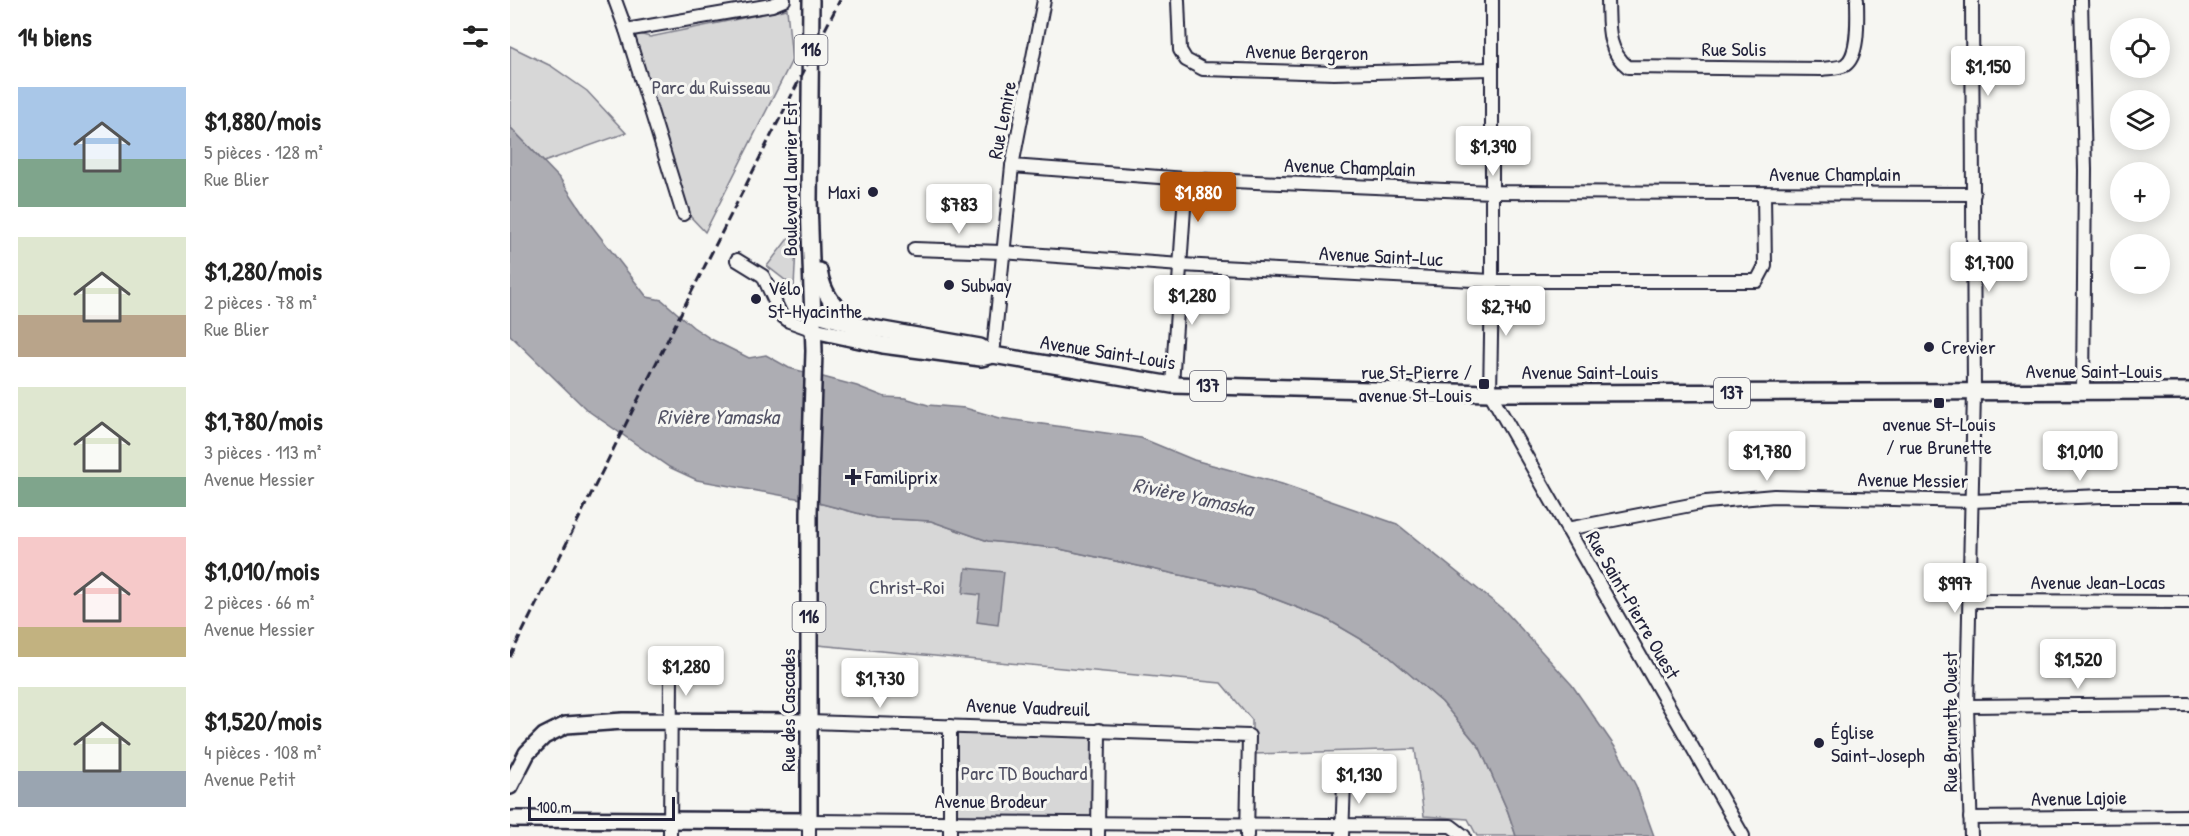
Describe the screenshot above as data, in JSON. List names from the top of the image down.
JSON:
{
  "streets": {
    "main road": [
      "116",
      "Boulevard Laurier Est",
      "Avenue Saint-Louis",
      "137",
      "Avenue Vaudreuil",
      "Rue des Cascades",
      "Avenue Brodeur"
    ],
    "street": [
      "Rue Solis",
      "Avenue Bergeron",
      "Rue Lemire",
      "Avenue Champlain",
      "Avenue Saint-Luc",
      "Avenue Messier",
      "Avenue Jean-Locas",
      "Rue Saint-Pierre Ouest",
      "Rue Brunette Ouest",
      "Avenue Lajoie"
    ]
  },
  "crossings": [
    ["Rue Lemire", "Avenue Champlain"],
    ["Rue Lemire", "Avenue Saint-Luc"],
    ["Rue Lemire", "Avenue Saint-Louis"],
    ["Avenue Champlain", "Avenue Saint-Luc"],
    ["Avenue Champlain", "Rue Brunette Ouest"],
    ["Boulevard Laurier Est", "Avenue Saint-Louis"],
    ["Boulevard Laurier Est", "Rue des Cascades"],
    ["Avenue Saint-Louis", "Rue Saint-Pierre Ouest"],
    ["Avenue Saint-Louis", "Rue Brunette Ouest"],
    ["Avenue Messier", "Rue Saint-Pierre Ouest"],
    ["Avenue Messier", "Rue Brunette Ouest"],
    ["Avenue Jean-Locas", "Rue Brunette Ouest"],
    ["Avenue Vaudreuil", "Rue des Cascades"],
    ["Avenue Vaudreuil", "Avenue Brodeur"],
    ["Rue des Cascades", "Avenue Brodeur"],
    ["Rue Brunette Ouest", "Avenue Lajoie"]
  ],
  "water": ["Rivière Yamaska"],
  "parks": ["Parc du Ruisseau", "Christ-Roi", "Parc TD Bouchard"],
  "places": {
    "other": [
      "Maxi",
      "Subway",
      "Vélo St-Hyacinthe",
      "Crevier",
      "Église Saint-Joseph"
    ],
    "transit": ["rue St-Pierre / avenue St-Louis", "avenue St-Louis / rue Brunette"],
    "health": ["Familiprix"]
  },
  "scale_bar": "100 m",
  "page": {
    "heading": "14 biens",
    "map_buttons": ["+", "−"],
    "price": [
      "$1,150",
      "$1,390",
      "$1,880",
      "$783",
      "$1,700",
      "$1,280",
      "$2,740",
      "$1,780",
      "$1,010",
      "$997",
      "$1,520",
      "$1,280",
      "$1,730",
      "$1,130"
    ],
    "list": [
      {
        "name": "$1,880/mois",
        "note": "5 pièces · 128 m² · Rue Blier"
      },
      {
        "name": "$1,280/mois",
        "note": "2 pièces · 78 m² · Rue Blier"
      },
      {
        "name": "$1,780/mois",
        "note": "3 pièces · 113 m² · Avenue Messier"
      },
      {
        "name": "$1,010/mois",
        "note": "2 pièces · 66 m² · Avenue Messier"
      },
      {
        "name": "$1,520/mois",
        "note": "4 pièces · 108 m² · Avenue Petit"
      }
    ],
    "scale": "100 m"
  }
}
